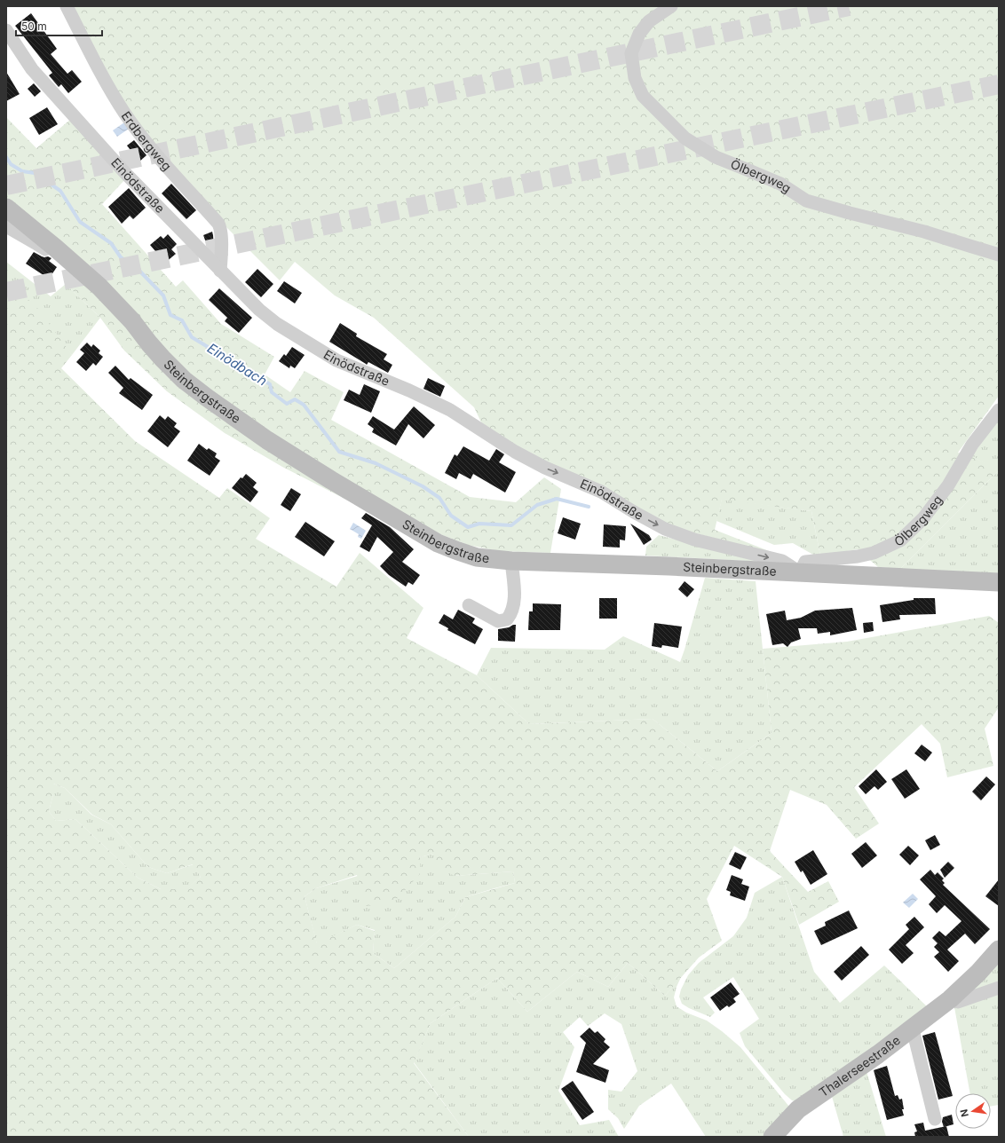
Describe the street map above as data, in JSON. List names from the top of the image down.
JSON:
{
  "streets": {
    "main road": ["Steinbergstraße", "Thalerseestraße"],
    "street": ["Erdbergweg", "Ölbergweg", "Einödstraße"]
  },
  "crossings": [
    ["Erdbergweg", "Einödstraße"],
    ["Ölbergweg", "Einödstraße"],
    ["Ölbergweg", "Steinbergstraße"],
    ["Einödstraße", "Steinbergstraße"]
  ],
  "one_way": ["Einödstraße"],
  "water": ["Einödbach"],
  "scale_bar": "50 m",
  "north": "left"
}
